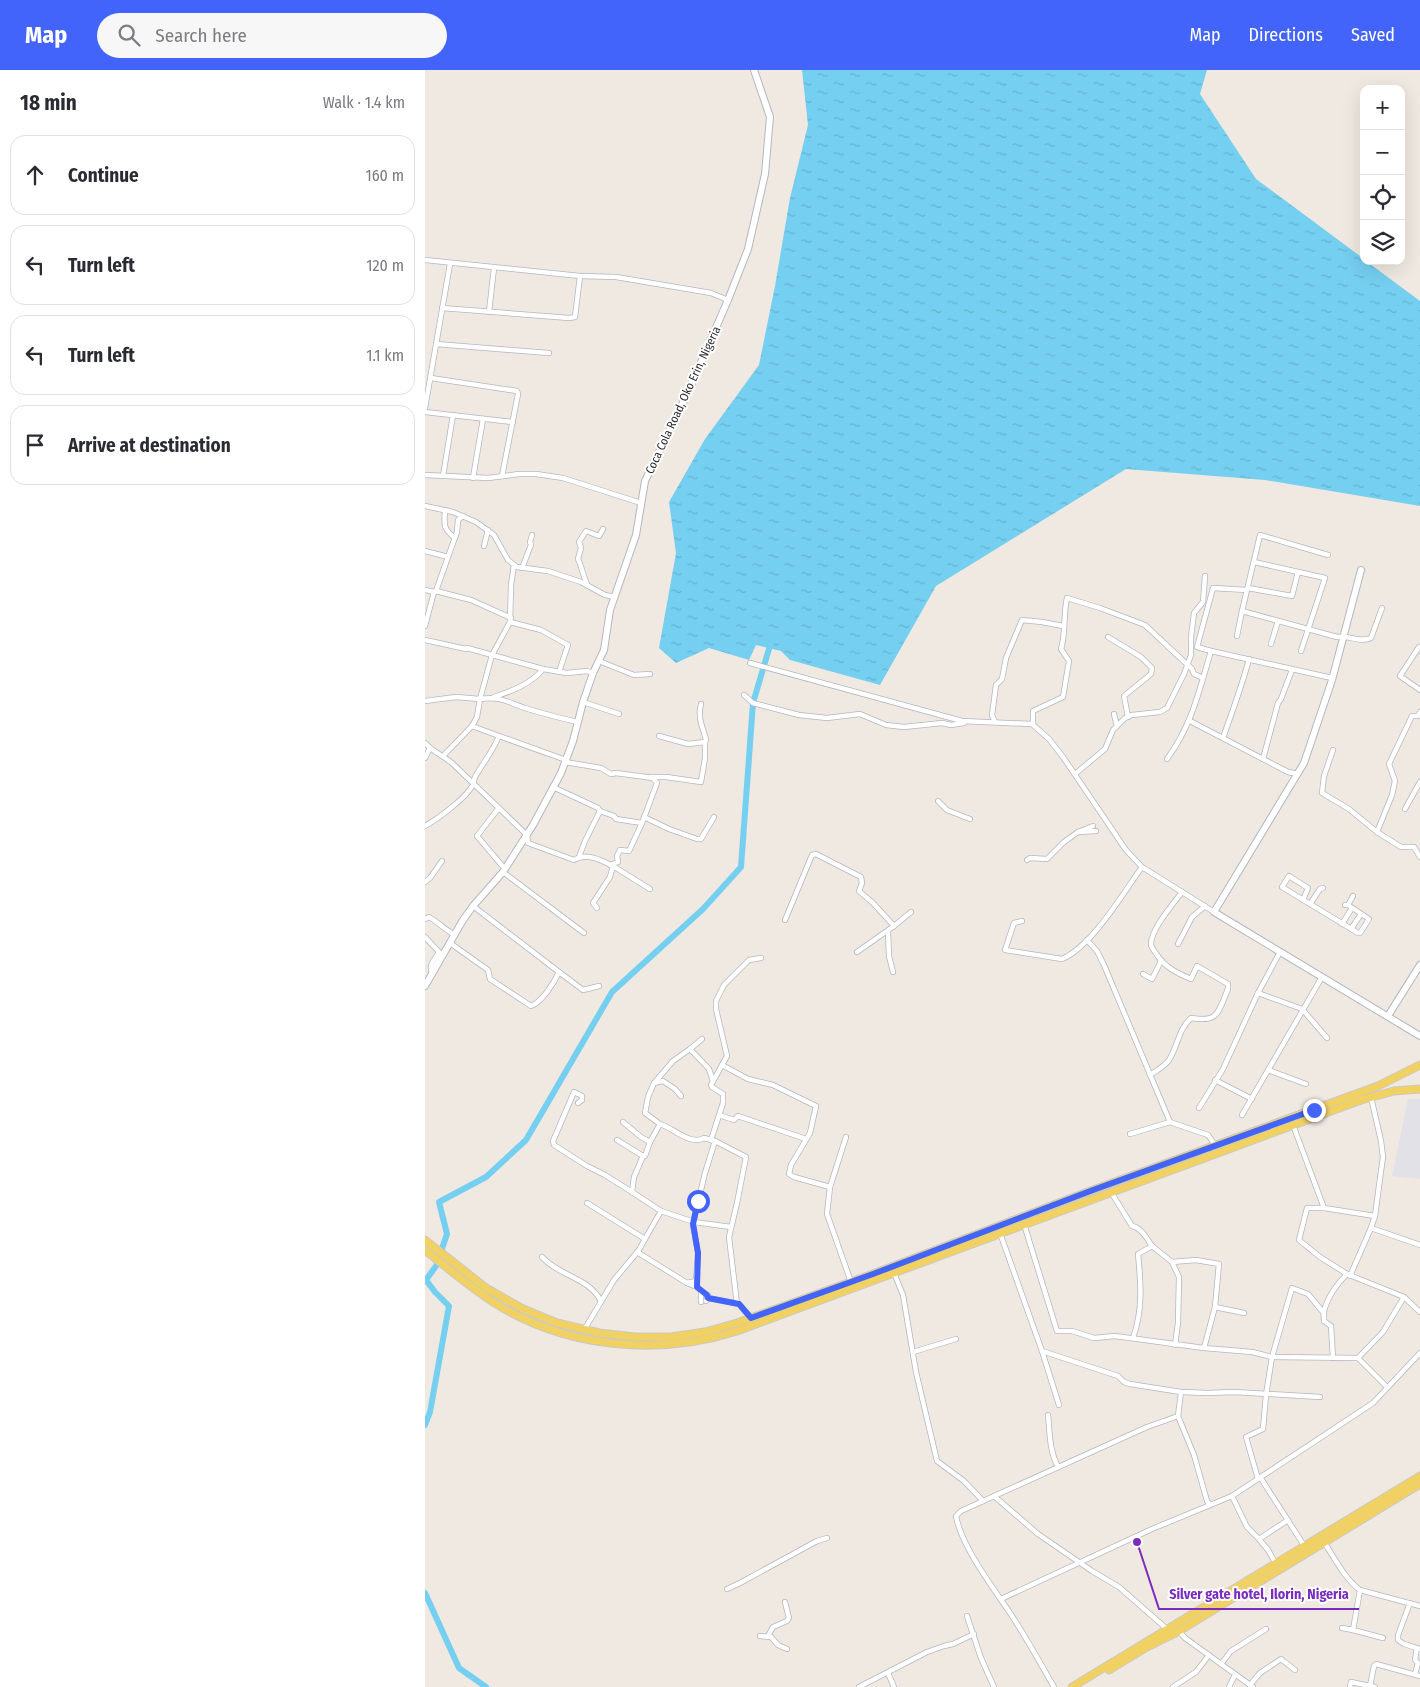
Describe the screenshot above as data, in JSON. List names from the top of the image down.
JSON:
{
  "streets": {
    "street": ["Coca Cola Road, Oko Erin, Nigeria"]
  },
  "places": ["Silver gate hotel, Ilorin, Nigeria"],
  "page": {
    "header": "Map",
    "search": "Search here",
    "nav": ["Map", "Directions", "Saved"],
    "heading": ["18 min", "Walk · 1.4 km"],
    "map_buttons": ["+", "−"],
    "list": [
      ["Continue", "160 m"],
      ["Turn left", "120 m"],
      ["Turn left", "1.1 km"],
      "Arrive at destination"
    ]
  }
}
